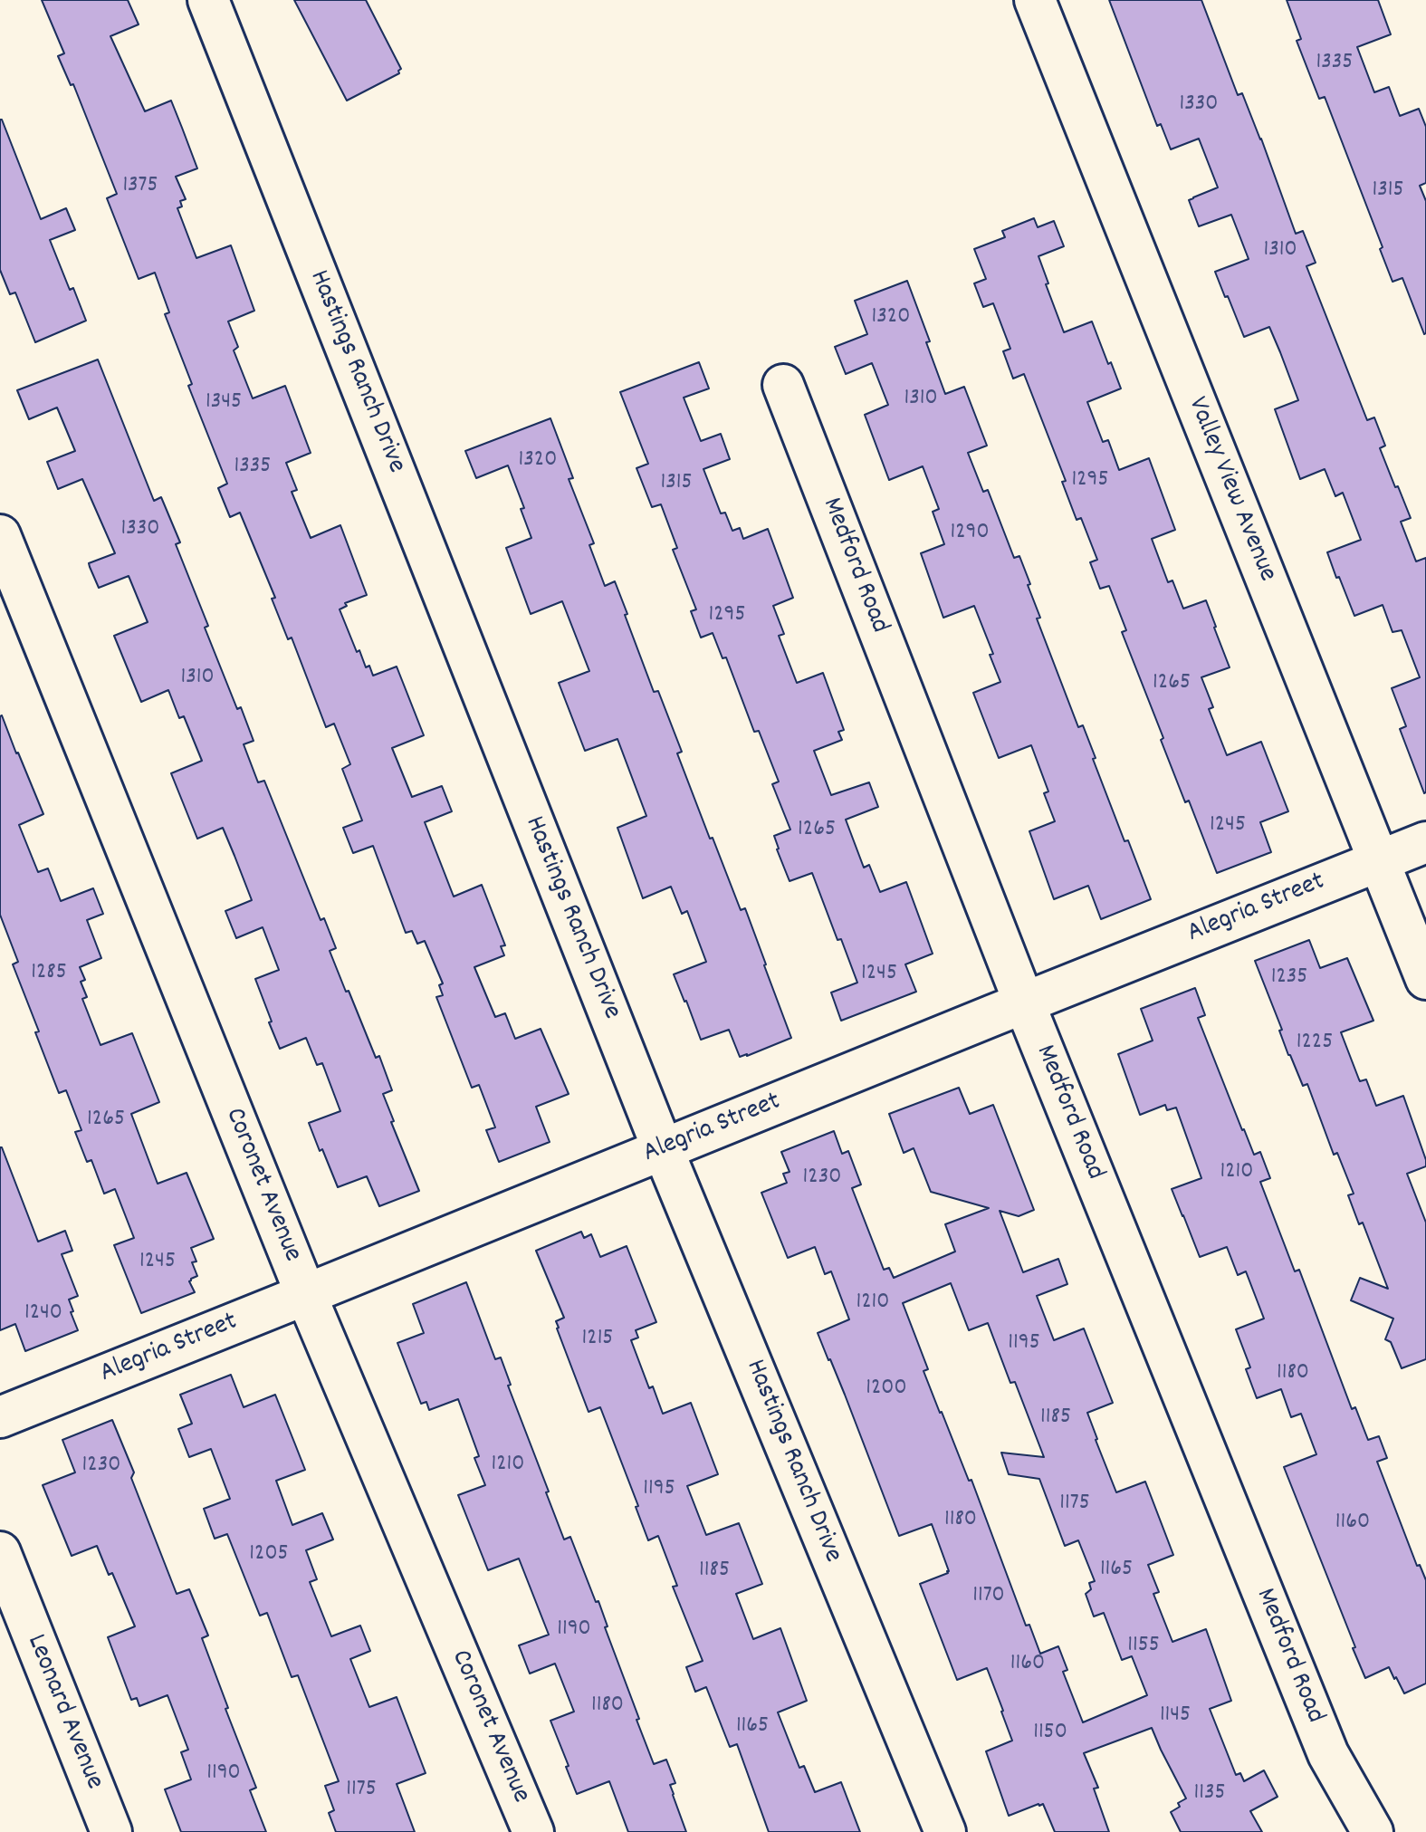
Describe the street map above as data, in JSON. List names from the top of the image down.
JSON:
{
  "streets": {
    "street": [
      "Hastings Ranch Drive",
      "Valley View Avenue",
      "Medford Road",
      "Alegria Street",
      "Coronet Avenue",
      "Leonard Avenue"
    ]
  },
  "crossings": [
    ["Hastings Ranch Drive", "Alegria Street"],
    ["Valley View Avenue", "Alegria Street"],
    ["Medford Road", "Alegria Street"],
    ["Alegria Street", "Coronet Avenue"]
  ],
  "house_numbers": [
    "1335",
    "1330",
    "1375",
    "1315",
    "1310",
    "1320",
    "1310",
    "1345",
    "1320",
    "1335",
    "1295",
    "1315",
    "1330",
    "1290",
    "1295",
    "1310",
    "1265",
    "1245",
    "1265",
    "1285",
    "1245",
    "1235",
    "1225",
    "1265",
    "1210",
    "1230",
    "1245",
    "1210",
    "1240",
    "1215",
    "1195",
    "1180",
    "1200",
    "1185",
    "1210",
    "1230",
    "1195",
    "1175",
    "1180",
    "1160",
    "1205",
    "1165",
    "1185",
    "1170",
    "1190",
    "1155",
    "1160",
    "1180",
    "1145",
    "1165",
    "1150",
    "1190",
    "1175",
    "1135"
  ]
}
